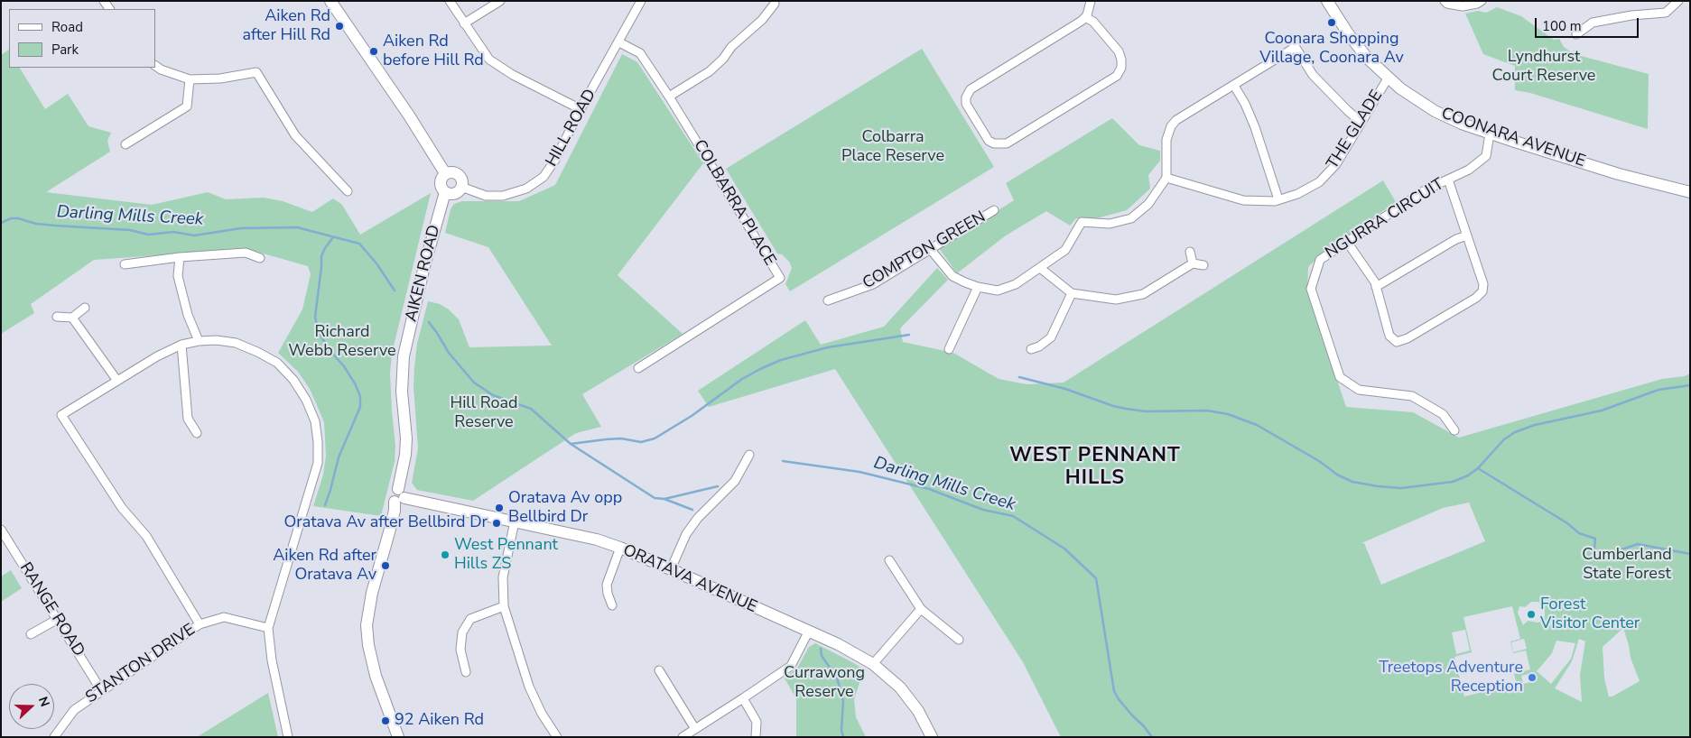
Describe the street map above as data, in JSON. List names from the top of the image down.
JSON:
{
  "streets": {
    "street": [
      "HILL ROAD",
      "THE GLADE",
      "COONARA AVENUE",
      "COLBARRA PLACE",
      "NGURRA CIRCUIT",
      "COMPTON GREEN",
      "AIKEN ROAD",
      "ORATAVA AVENUE",
      "RANGE ROAD",
      "STANTON DRIVE"
    ]
  },
  "crossings": [
    ["HILL ROAD", "COLBARRA PLACE"],
    ["HILL ROAD", "AIKEN ROAD"],
    ["THE GLADE", "COONARA AVENUE"],
    ["COONARA AVENUE", "NGURRA CIRCUIT"],
    ["AIKEN ROAD", "ORATAVA AVENUE"],
    ["RANGE ROAD", "STANTON DRIVE"]
  ],
  "districts": ["WEST PENNANT HILLS"],
  "water": ["Darling Mills Creek"],
  "parks": [
    "Lyndhurst Court Reserve",
    "Colbarra Place Reserve",
    "Richard Webb Reserve",
    "Hill Road Reserve",
    "Cumberland State Forest",
    "Currawong Reserve"
  ],
  "places": [
    "Coonara Shopping Village, Coonara Av",
    "Aiken Rd after Hill Rd",
    "Aiken Rd before Hill Rd",
    "Oratava Av opp Bellbird Dr",
    "Oratava Av after Bellbird Dr",
    "West Pennant Hills ZS",
    "Aiken Rd after Oratava Av",
    "Forest Visitor Center",
    "Treetops Adventure Reception",
    "92 Aiken Rd"
  ],
  "legend": ["Road", "Park"],
  "scale_bar": "100 m",
  "north": "right"
}
